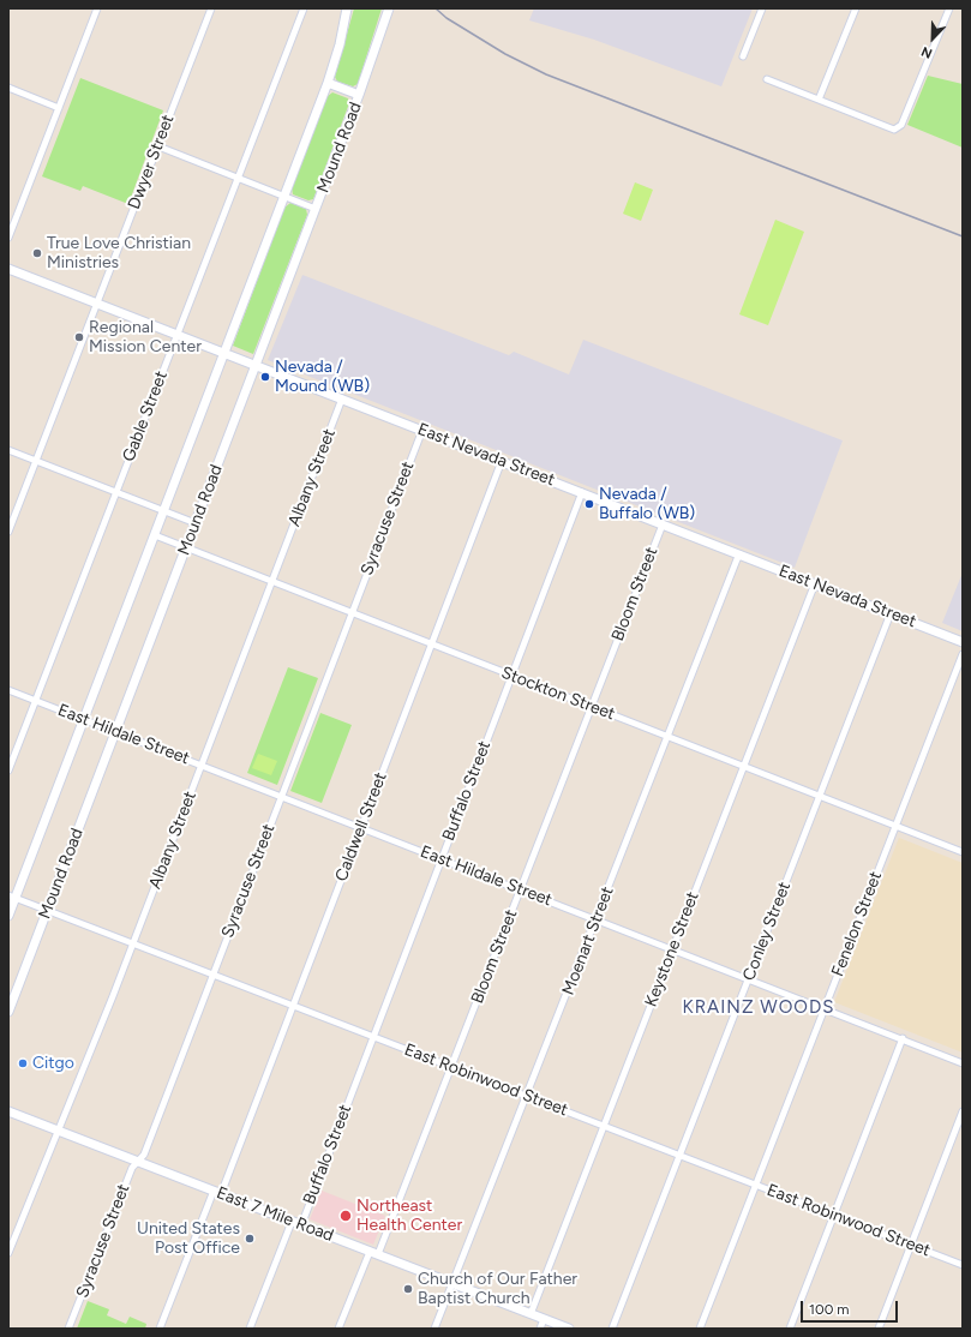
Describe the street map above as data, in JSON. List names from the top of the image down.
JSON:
{
  "streets": {
    "main road": ["Mound Road", "East Nevada Street", "East 7 Mile Road"],
    "street": [
      "Dwyer Street",
      "Gable Street",
      "Albany Street",
      "Syracuse Street",
      "Bloom Street",
      "Stockton Street",
      "East Hildale Street",
      "Buffalo Street",
      "Caldwell Street",
      "Fenelon Street",
      "Conley Street",
      "Moenart Street",
      "Keystone Street",
      "East Robinwood Street"
    ]
  },
  "crossings": [
    ["Mound Road", "East Nevada Street"],
    ["Mound Road", "Stockton Street"],
    ["Mound Road", "East Hildale Street"],
    ["Mound Road", "East Robinwood Street"],
    ["Dwyer Street", "East Nevada Street"],
    ["Gable Street", "East Nevada Street"],
    ["Gable Street", "East Hildale Street"],
    ["East Nevada Street", "Albany Street"],
    ["East Nevada Street", "Syracuse Street"],
    ["East Nevada Street", "Bloom Street"],
    ["East Nevada Street", "Buffalo Street"],
    ["East Nevada Street", "Caldwell Street"],
    ["East Nevada Street", "Conley Street"],
    ["East Nevada Street", "Moenart Street"],
    ["East Nevada Street", "Keystone Street"],
    ["Albany Street", "Stockton Street"],
    ["Albany Street", "East Hildale Street"],
    ["Albany Street", "East Robinwood Street"],
    ["Albany Street", "East 7 Mile Road"],
    ["Syracuse Street", "Stockton Street"],
    ["Syracuse Street", "East Hildale Street"],
    ["Syracuse Street", "East Robinwood Street"],
    ["Syracuse Street", "East 7 Mile Road"],
    ["Bloom Street", "Stockton Street"],
    ["Bloom Street", "East Hildale Street"],
    ["Bloom Street", "East Robinwood Street"],
    ["Bloom Street", "East 7 Mile Road"],
    ["Stockton Street", "Buffalo Street"],
    ["Stockton Street", "Caldwell Street"],
    ["Stockton Street", "Fenelon Street"],
    ["Stockton Street", "Conley Street"],
    ["Stockton Street", "Moenart Street"],
    ["Stockton Street", "Keystone Street"],
    ["East Hildale Street", "Buffalo Street"],
    ["East Hildale Street", "Caldwell Street"],
    ["East Hildale Street", "Fenelon Street"],
    ["East Hildale Street", "Conley Street"],
    ["East Hildale Street", "Moenart Street"],
    ["East Hildale Street", "Keystone Street"],
    ["Buffalo Street", "East Robinwood Street"],
    ["Buffalo Street", "East 7 Mile Road"],
    ["Caldwell Street", "East Robinwood Street"],
    ["Caldwell Street", "East 7 Mile Road"],
    ["Fenelon Street", "East Robinwood Street"],
    ["Conley Street", "East Robinwood Street"],
    ["Moenart Street", "East Robinwood Street"],
    ["Moenart Street", "East 7 Mile Road"],
    ["Keystone Street", "East Robinwood Street"],
    ["Keystone Street", "East 7 Mile Road"]
  ],
  "districts": ["KRAINZ WOODS"],
  "places": [
    "True Love Christian Ministries",
    "Regional Mission Center",
    "Nevada / Mound (WB)",
    "Nevada / Buffalo (WB)",
    "Citgo",
    "Northeast Health Center",
    "United States Post Office",
    "Church of Our Father Baptist Church"
  ],
  "scale_bar": "100 m",
  "north": "bottom left"
}
